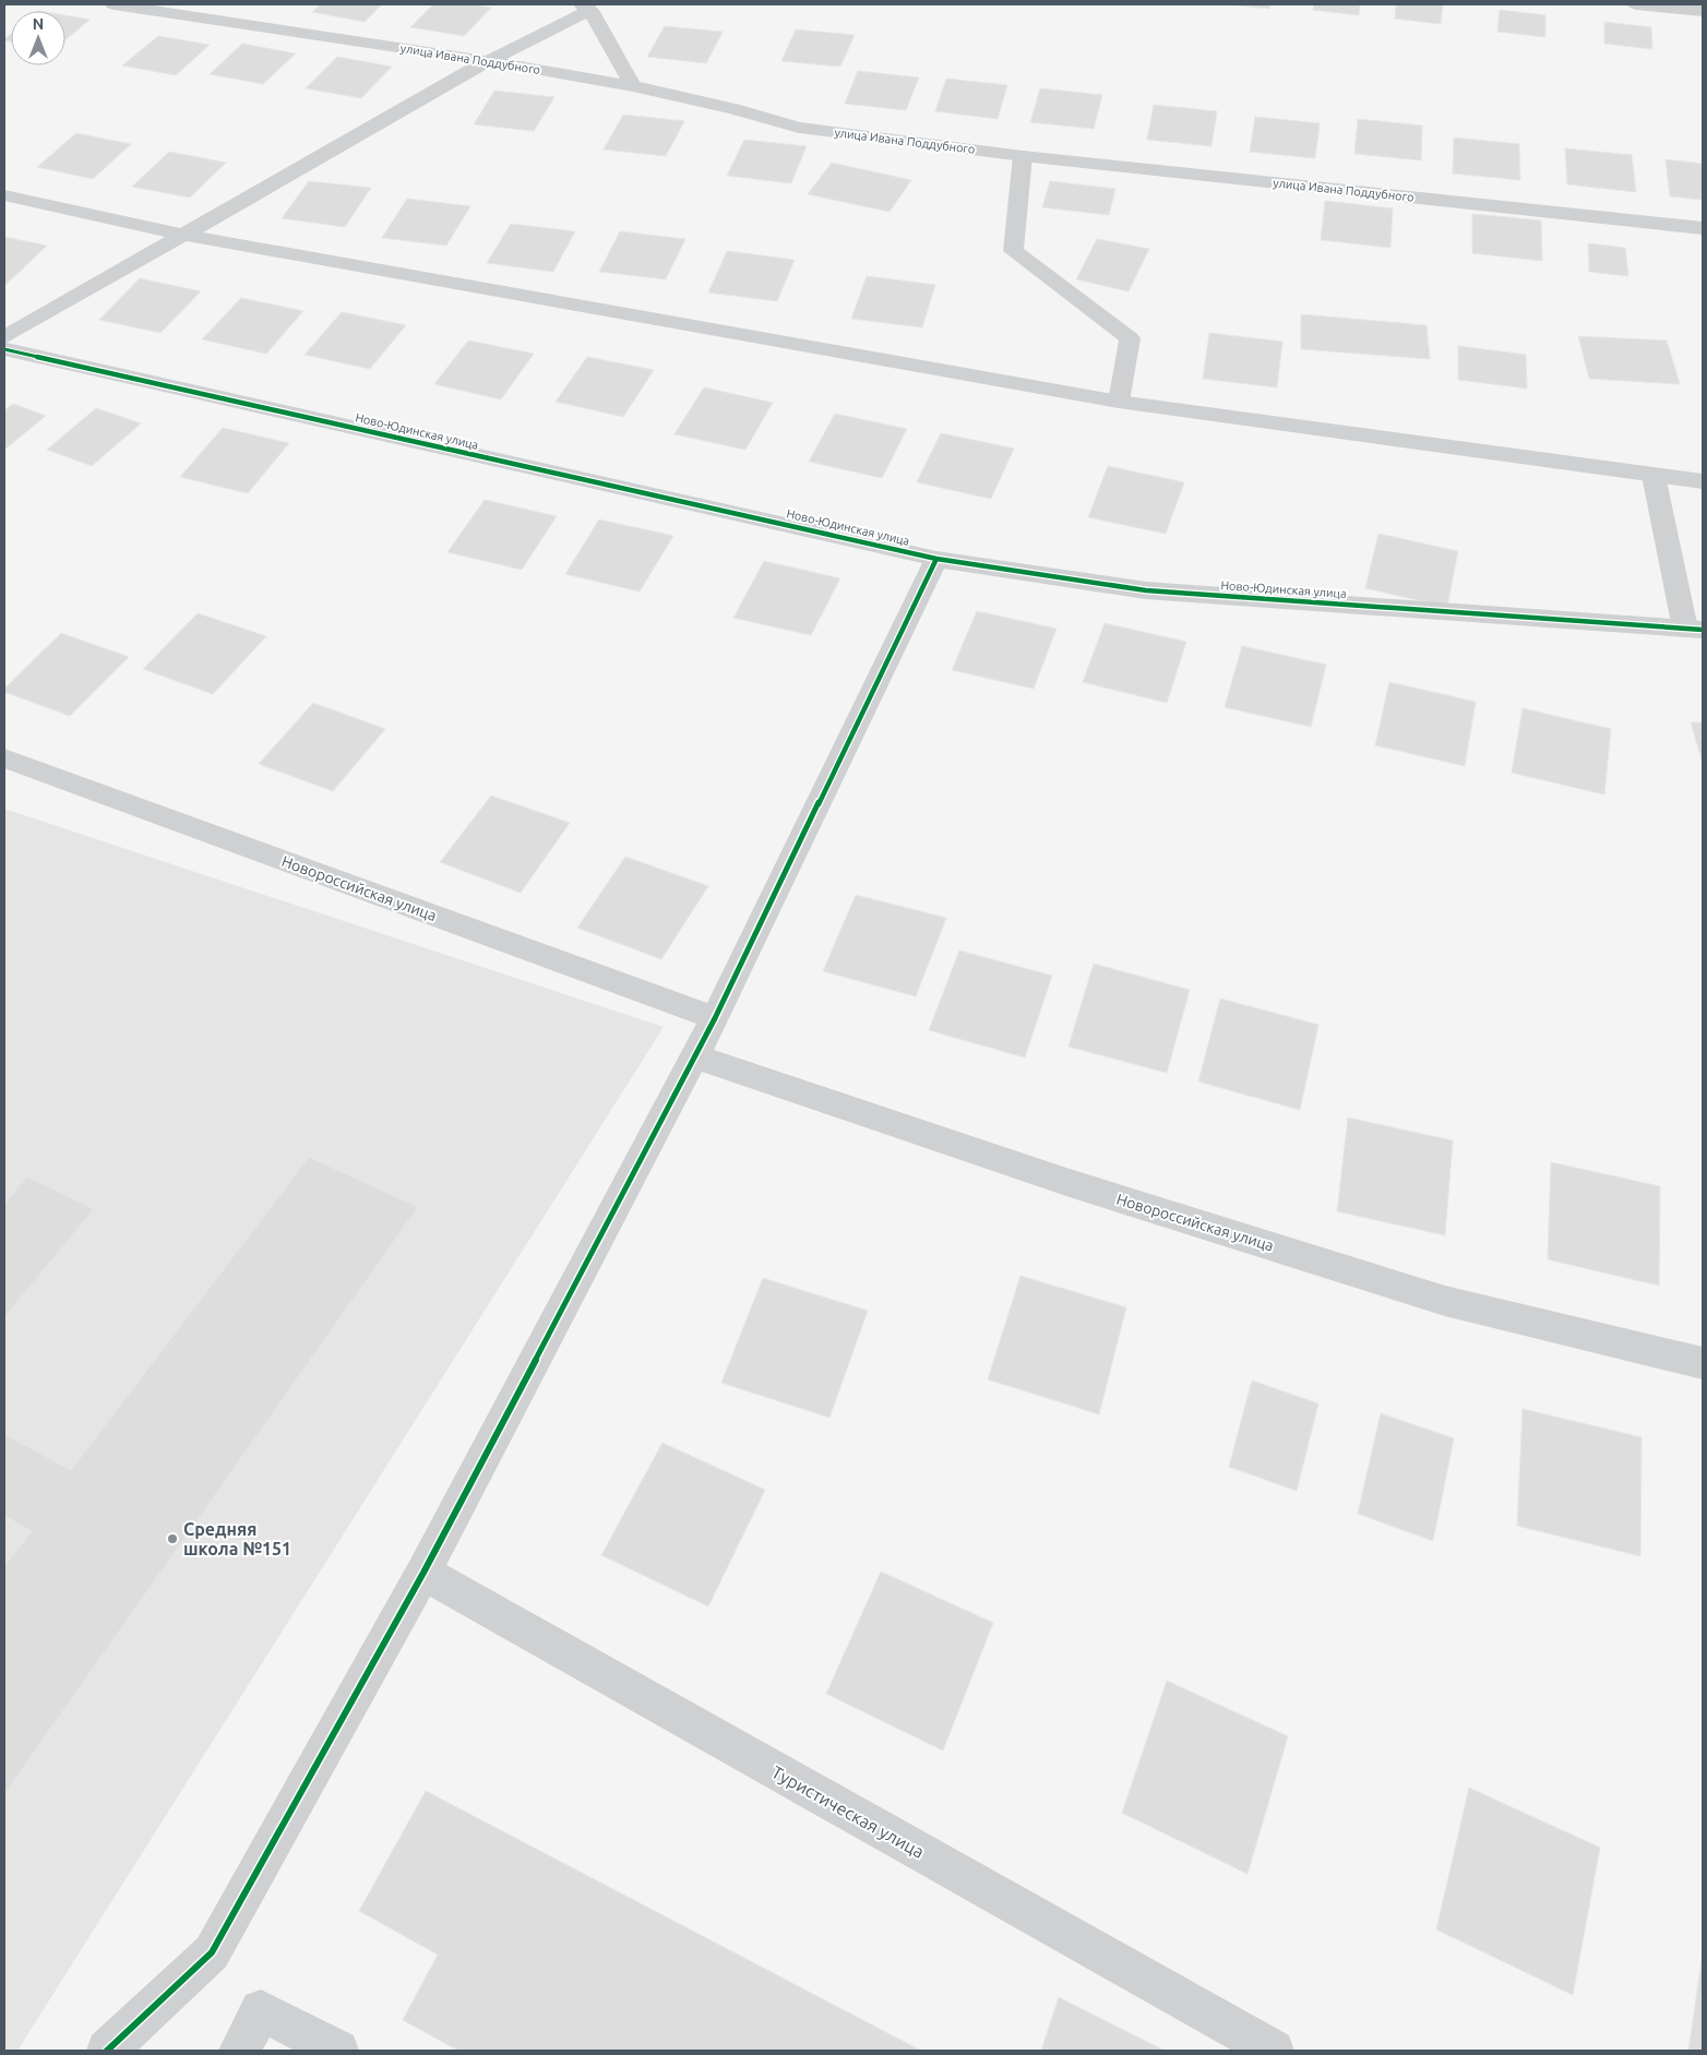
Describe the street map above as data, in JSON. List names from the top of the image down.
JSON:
{
  "streets": {
    "street": [
      "улица Ивана Поддубного",
      "Ново-Юдинская улица",
      "Новороссийская улица",
      "Туристическая улица"
    ]
  },
  "places": ["Средняя школа №151"],
  "north": "top"
}
